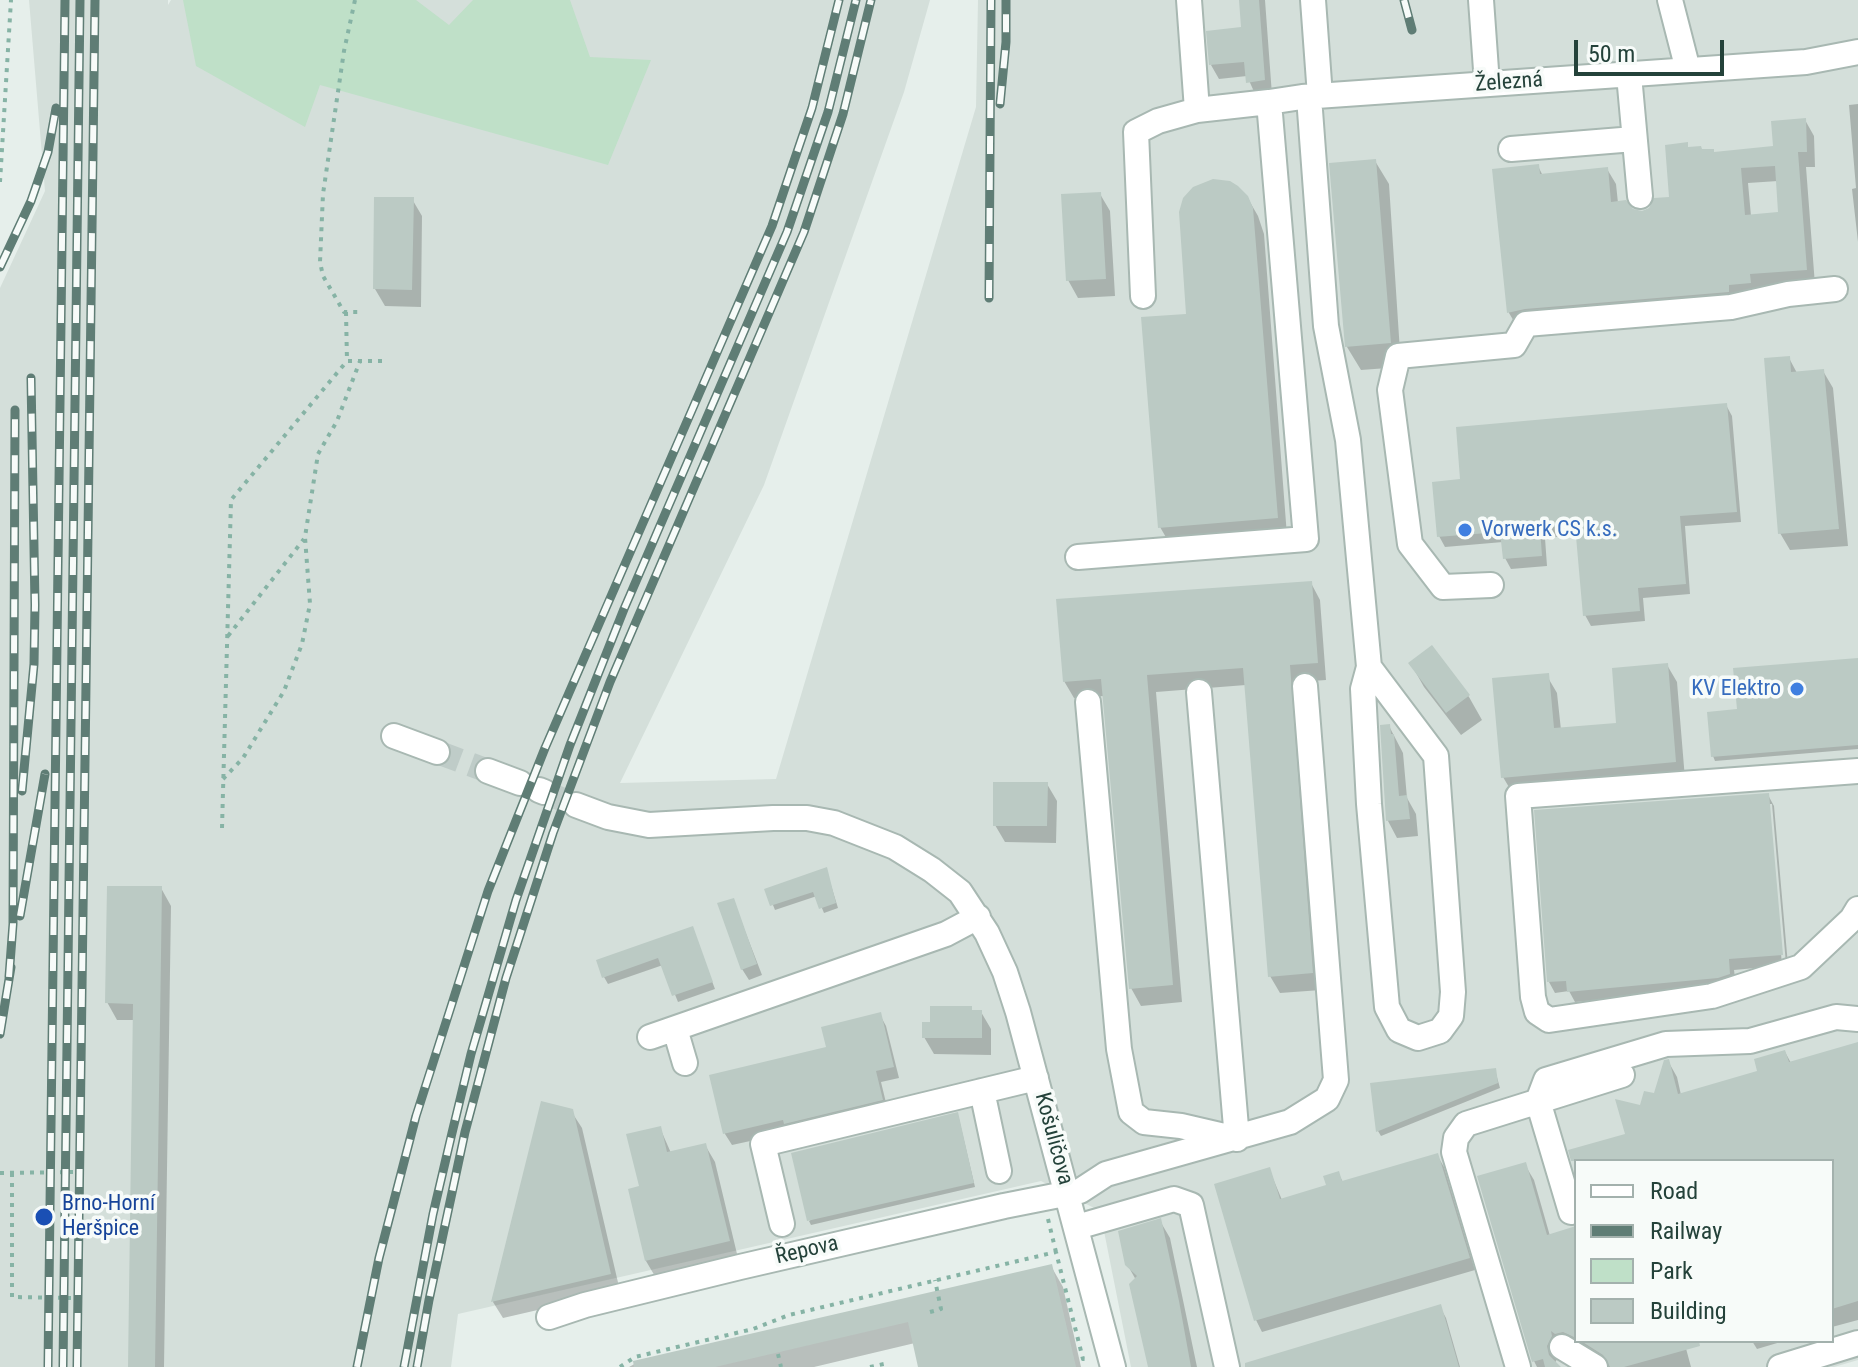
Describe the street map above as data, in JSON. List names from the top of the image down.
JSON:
{
  "streets": {
    "street": ["Železná", "Košuličova", "Řepova"]
  },
  "crossings": [
    ["Košuličova", "Řepova"]
  ],
  "places": ["Vorwerk CS k.s.", "KV Elektro", "Brno-Horní Heršpice"],
  "legend": [
    "Road",
    "Railway",
    "Park",
    "Building"
  ],
  "scale_bar": "50 m"
}
